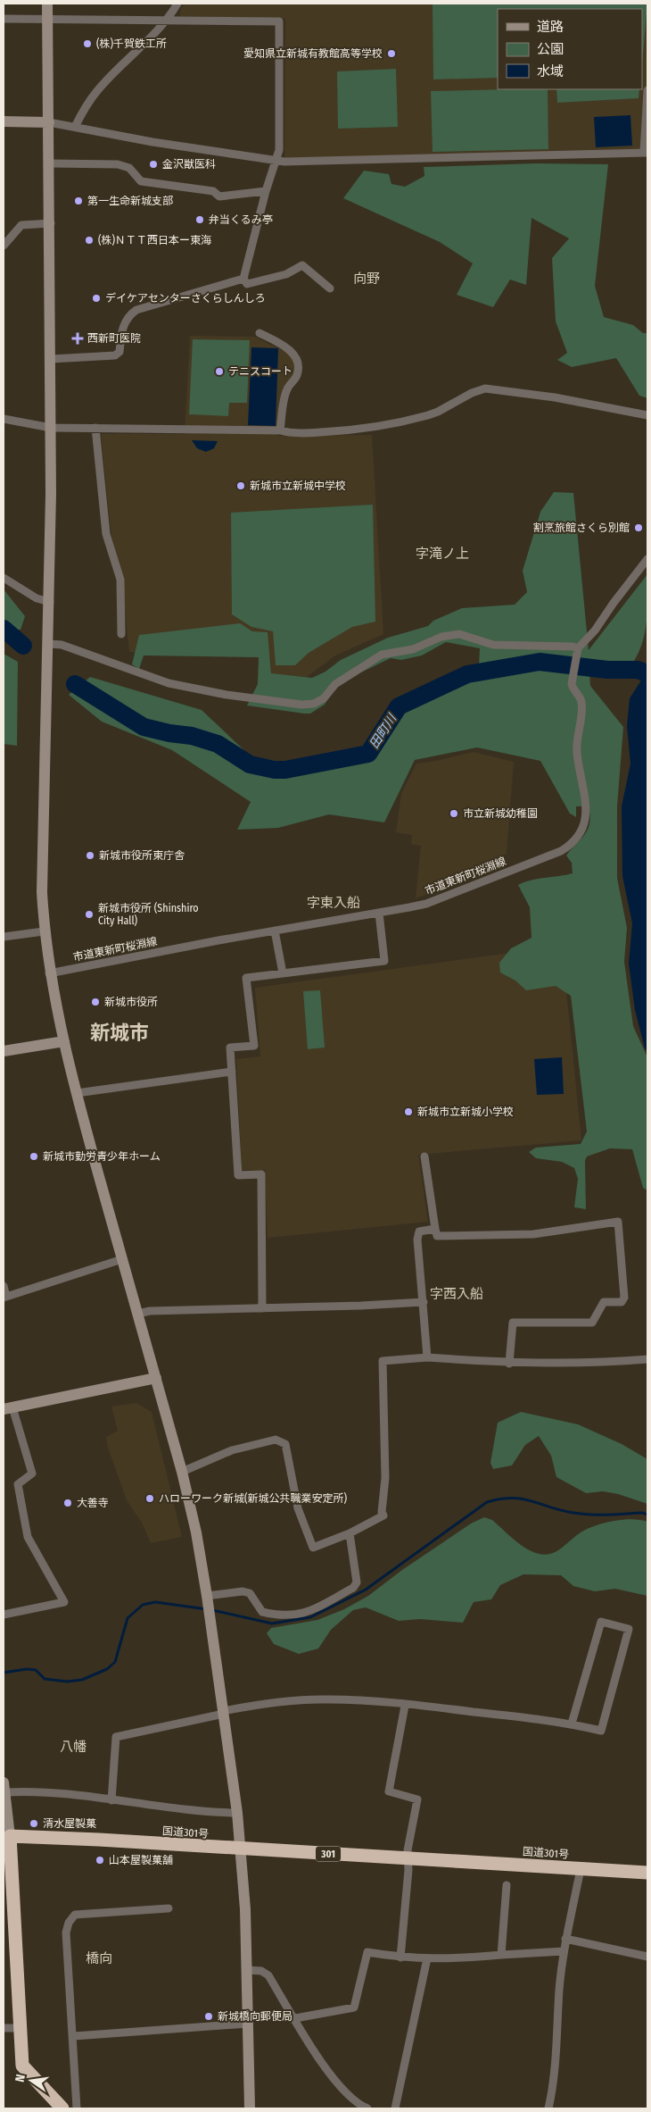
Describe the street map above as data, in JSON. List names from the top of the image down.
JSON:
{
  "streets": {
    "highway": ["国道301号", "301"],
    "street": ["市道東新町桜淵線"]
  },
  "districts": [
    "向野",
    "字滝ノ上",
    "字東入船",
    "新城市",
    "字西入船",
    "八幡",
    "橋向"
  ],
  "water": ["田町川"],
  "places": {
    "other": [
      "(株)千賀鉄工所",
      "愛知県立新城有教館高等学校",
      "金沢獣医科",
      "第一生命新城支部",
      "弁当くるみ亭",
      "(株)ＮＴＴ西日本ー東海",
      "デイケアセンターさくらしんしろ",
      "テニスコート",
      "新城市立新城中学校",
      "割烹旅館さくら別館",
      "市立新城幼稚園",
      "新城市役所東庁舎",
      "新城市役所 (Shinshiro City Hall)",
      "新城市役所",
      "新城市立新城小学校",
      "新城市勤労青少年ホーム",
      "ハローワーク新城(新城公共職業安定所)",
      "大善寺",
      "清水屋製菓",
      "山本屋製菓舗",
      "新城橋向郵便局"
    ],
    "health": ["西新町医院"]
  },
  "legend": ["道路", "公園", "水域"],
  "north": "left"
}
